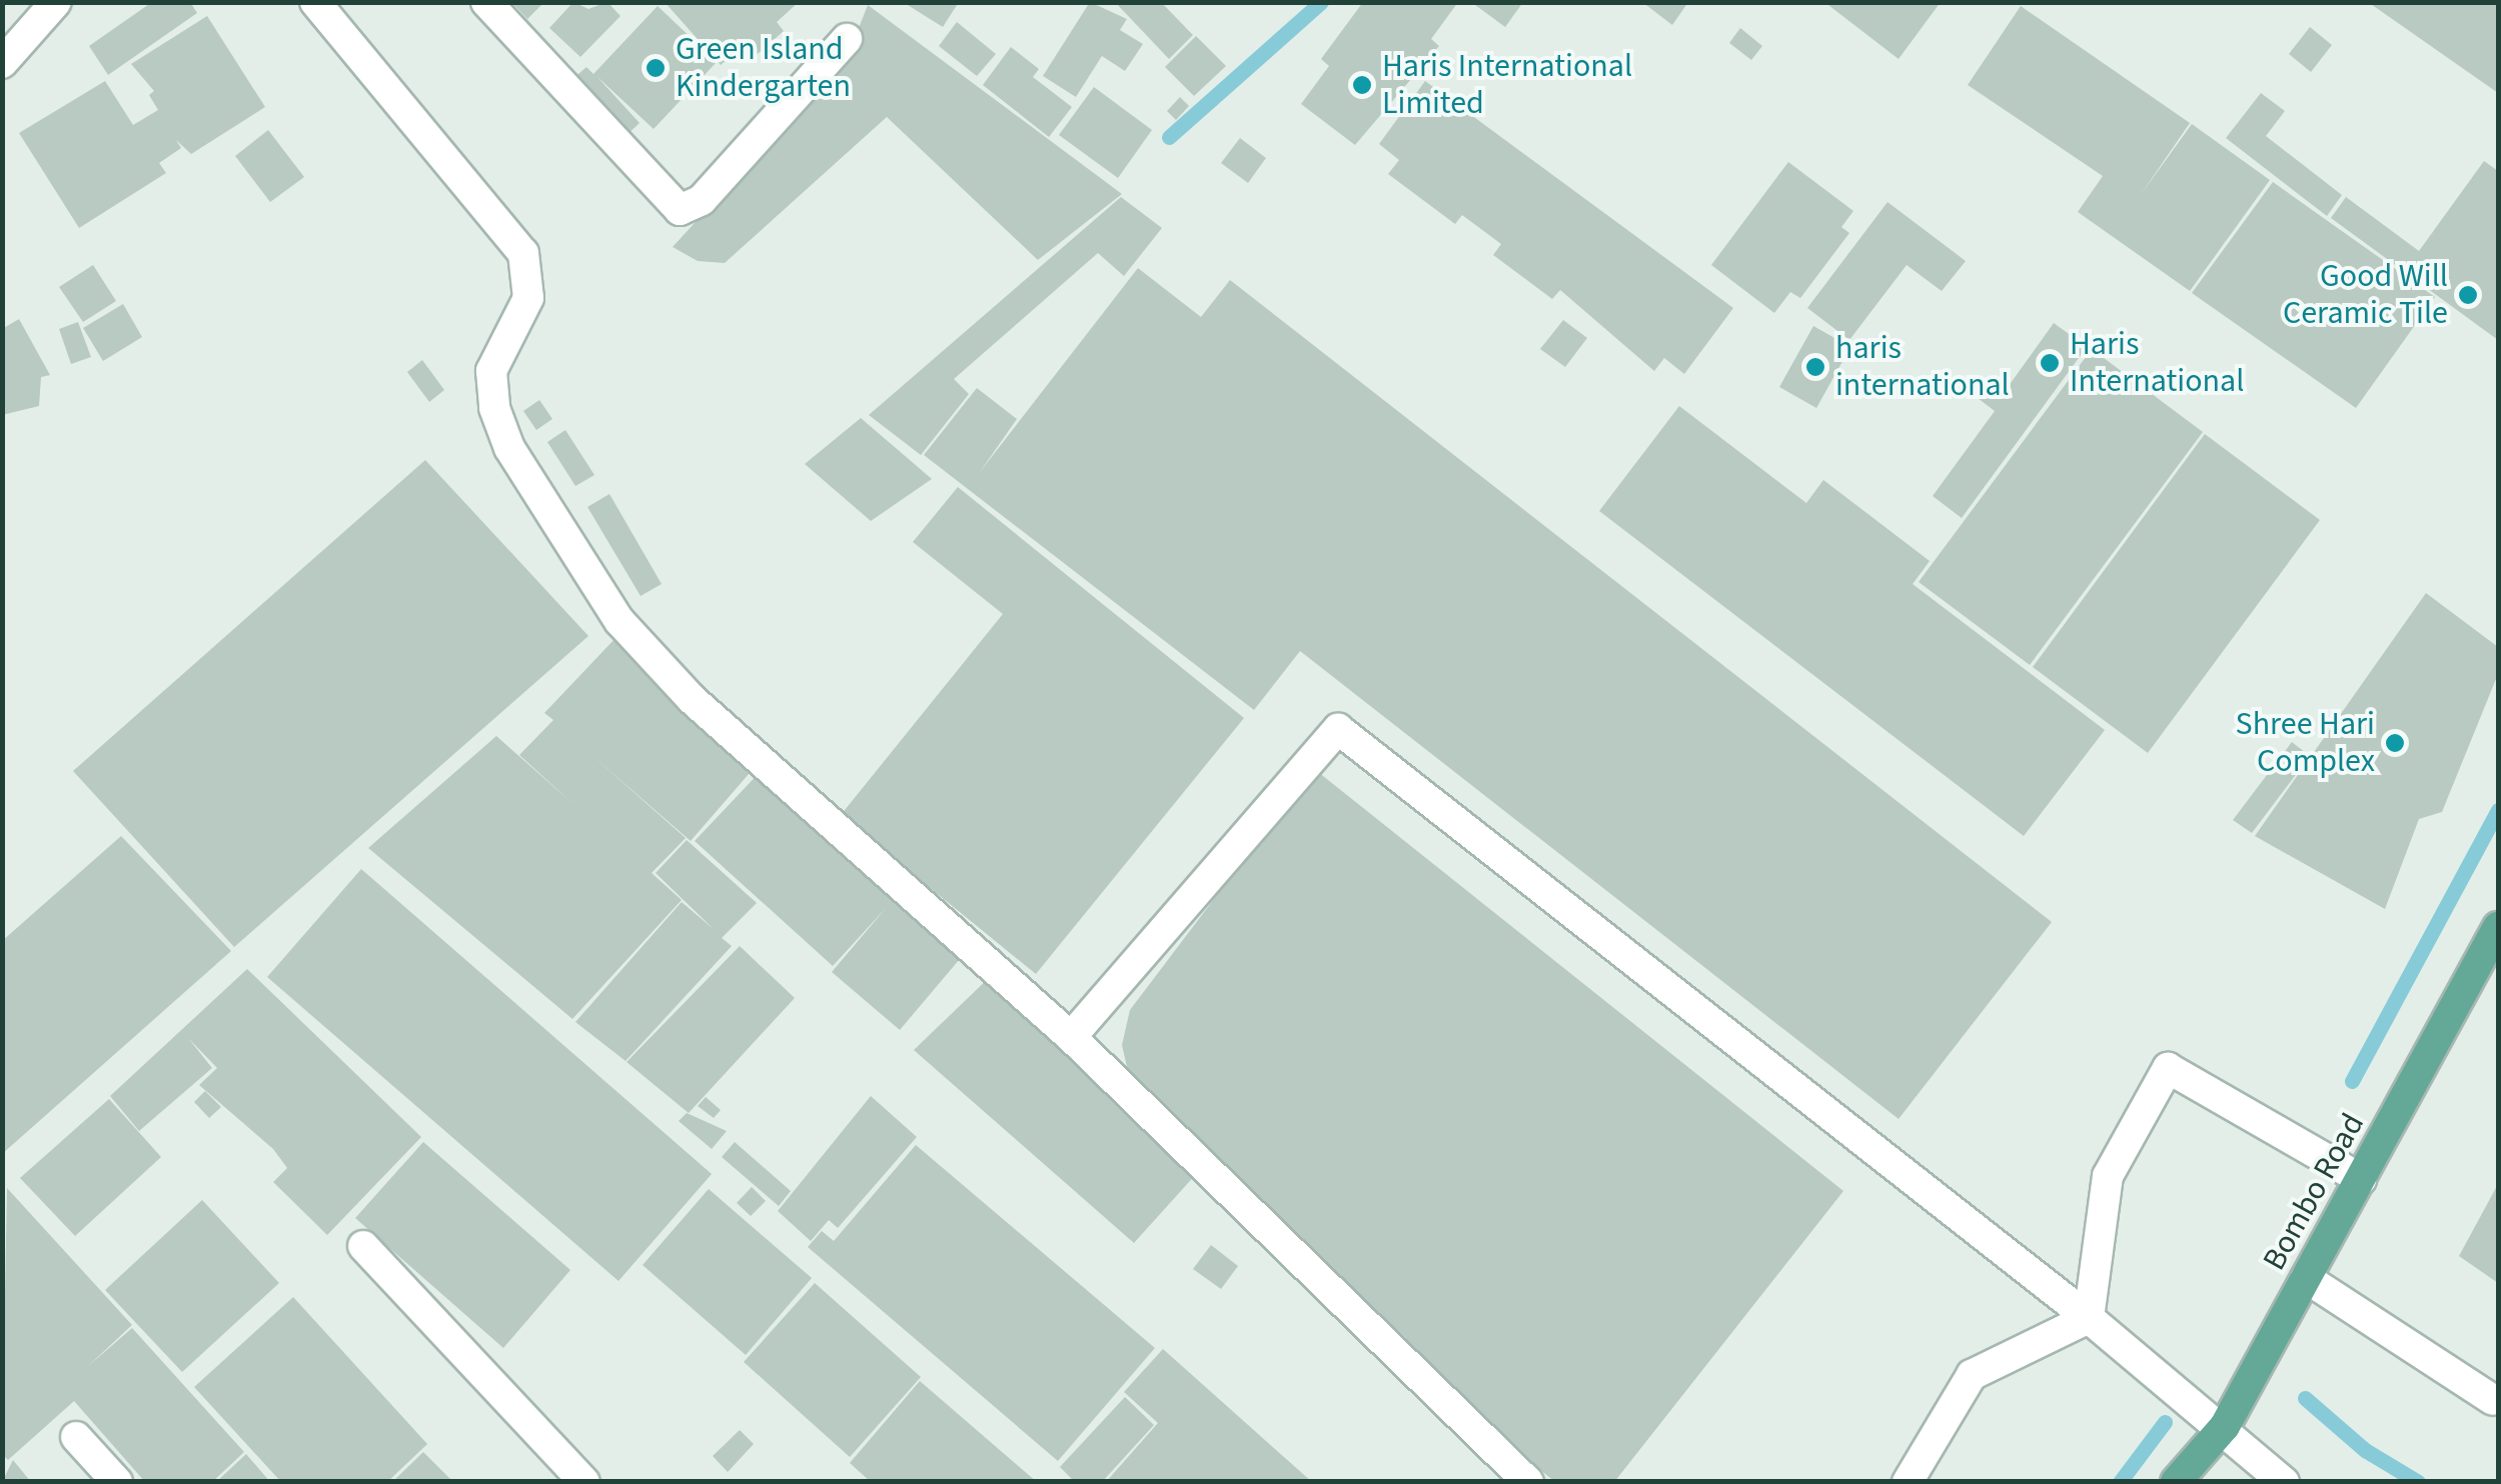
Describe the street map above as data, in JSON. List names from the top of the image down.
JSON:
{
  "streets": {
    "main road": ["Bombo Road"]
  },
  "places": [
    "Green Island Kindergarten",
    "Haris International Limited",
    "Good Will Ceramic Tile",
    "Haris International",
    "haris international",
    "Shree Hari Complex"
  ]
}
